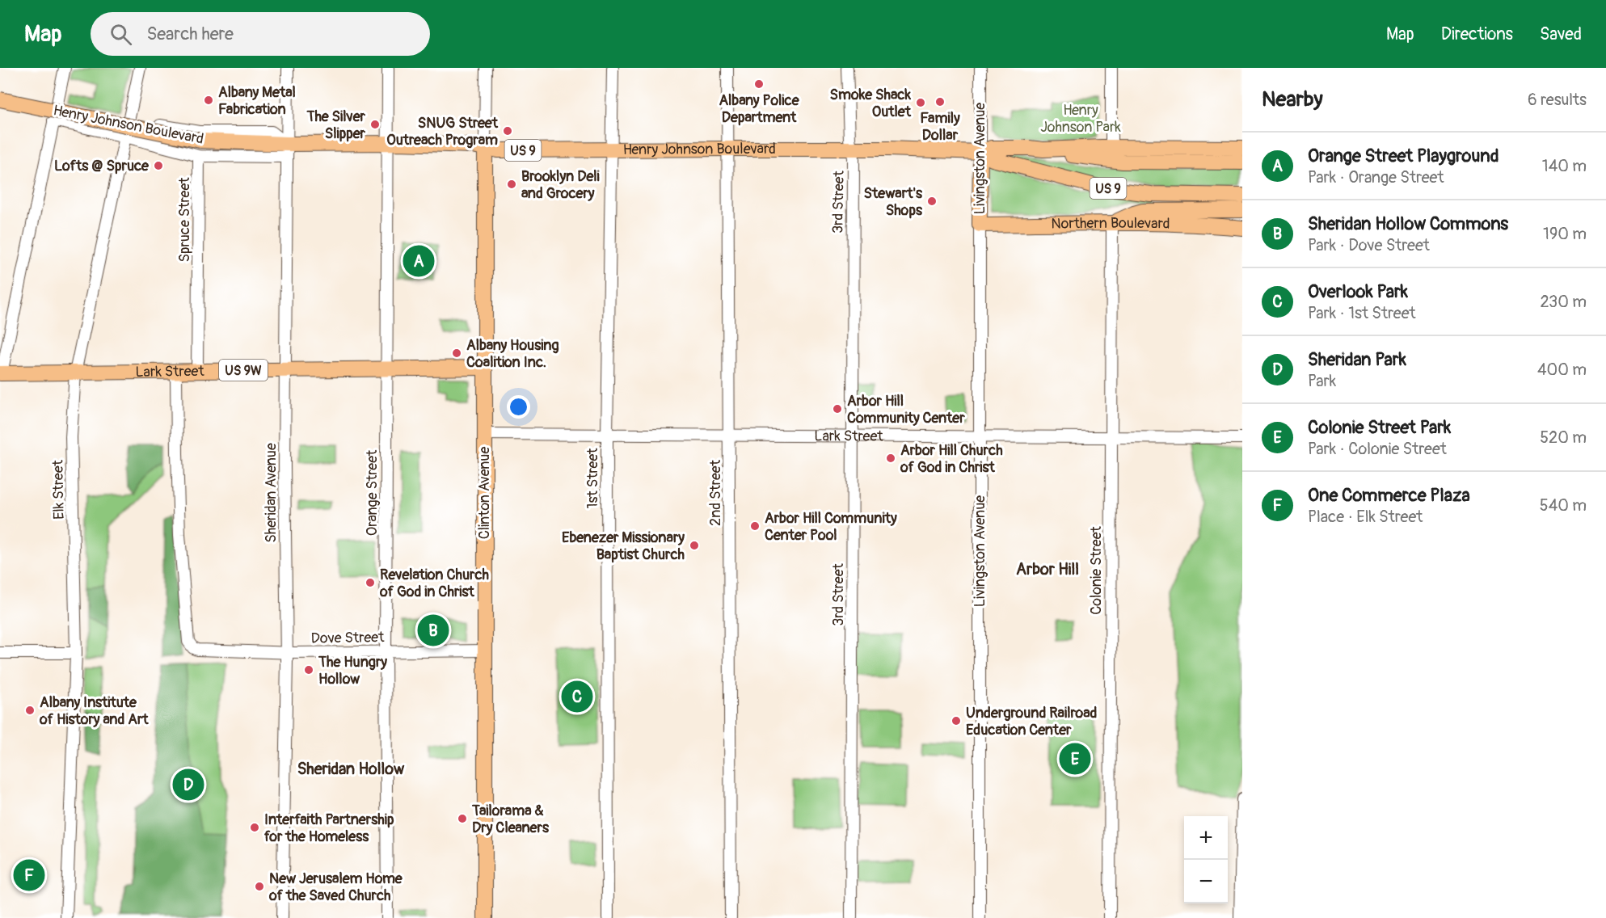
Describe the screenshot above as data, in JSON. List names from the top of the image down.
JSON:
{
  "streets": {
    "main road": [
      "Henry Johnson Boulevard",
      "US 9",
      "Livingston Avenue",
      "Northern Boulevard",
      "US 9W",
      "Lark Street",
      "Clinton Avenue"
    ],
    "street": [
      "3rd Street",
      "Spruce Street",
      "1st Street",
      "Elk Street",
      "Sheridan Avenue",
      "Orange Street",
      "2nd Street",
      "Colonie Street",
      "Dove Street"
    ]
  },
  "crossings": [
    ["Henry Johnson Boulevard", "US 9"],
    ["Henry Johnson Boulevard", "Livingston Avenue"],
    ["Henry Johnson Boulevard", "3rd Street"],
    ["Henry Johnson Boulevard", "Spruce Street"],
    ["Henry Johnson Boulevard", "1st Street"],
    ["Henry Johnson Boulevard", "Elk Street"],
    ["Henry Johnson Boulevard", "Sheridan Avenue"],
    ["Henry Johnson Boulevard", "Orange Street"],
    ["Henry Johnson Boulevard", "Clinton Avenue"],
    ["Henry Johnson Boulevard", "2nd Street"],
    ["US 9", "Livingston Avenue"],
    ["Livingston Avenue", "Northern Boulevard"],
    ["Livingston Avenue", "Lark Street"],
    ["3rd Street", "Lark Street"],
    ["Spruce Street", "Lark Street"],
    ["Northern Boulevard", "Colonie Street"],
    ["Lark Street", "1st Street"],
    ["Lark Street", "Elk Street"],
    ["Lark Street", "Sheridan Avenue"],
    ["Lark Street", "Orange Street"],
    ["Lark Street", "Clinton Avenue"],
    ["Lark Street", "2nd Street"],
    ["Lark Street", "Colonie Street"],
    ["Lark Street", "Dove Street"],
    ["Sheridan Avenue", "Dove Street"],
    ["Orange Street", "Dove Street"],
    ["Clinton Avenue", "Dove Street"]
  ],
  "districts": ["Arbor Hill", "Sheridan Hollow"],
  "parks": ["Henry Johnson Park"],
  "places": [
    "Albany Police Department",
    "Albany Metal Fabrication",
    "Family Dollar",
    "Smoke Shack Outlet",
    "The Silver Slipper",
    "SNUG Street Outreach Program",
    "Lofts @ Spruce",
    "Brooklyn Deli and Grocery",
    "Stewart's Shops",
    "Albany Housing Coalition Inc.",
    "Arbor Hill Community Center",
    "Arbor Hill Church of God in Christ",
    "Arbor Hill Community Center Pool",
    "Ebenezer Missionary Baptist Church",
    "Revelation Church of God in Christ",
    "The Hungry Hollow",
    "Albany Institute of History and Art",
    "Underground Railroad Education Center",
    "Tailorama & Dry Cleaners",
    "Interfaith Partnership for the Homeless",
    "New Jerusalem Home of the Saved Church"
  ],
  "page": {
    "header": "Map",
    "search": "Search here",
    "nav": ["Map", "Directions", "Saved"],
    "heading": ["Nearby", "6 results"],
    "list": [
      {
        "mark": "A",
        "name": "Orange Street Playground",
        "note": "Park · Orange Street",
        "value": "140 m"
      },
      {
        "mark": "B",
        "name": "Sheridan Hollow Commons",
        "note": "Park · Dove Street",
        "value": "190 m"
      },
      {
        "mark": "C",
        "name": "Overlook Park",
        "note": "Park · 1st Street",
        "value": "230 m"
      },
      {
        "mark": "D",
        "name": "Sheridan Park",
        "note": "Park",
        "value": "400 m"
      },
      {
        "mark": "E",
        "name": "Colonie Street Park",
        "note": "Park · Colonie Street",
        "value": "520 m"
      },
      {
        "mark": "F",
        "name": "One Commerce Plaza",
        "note": "Place · Elk Street",
        "value": "540 m"
      }
    ],
    "pins": [
      "A",
      "B",
      "C",
      "E",
      "D",
      "F"
    ],
    "map_buttons": ["+", "−"]
  }
}
